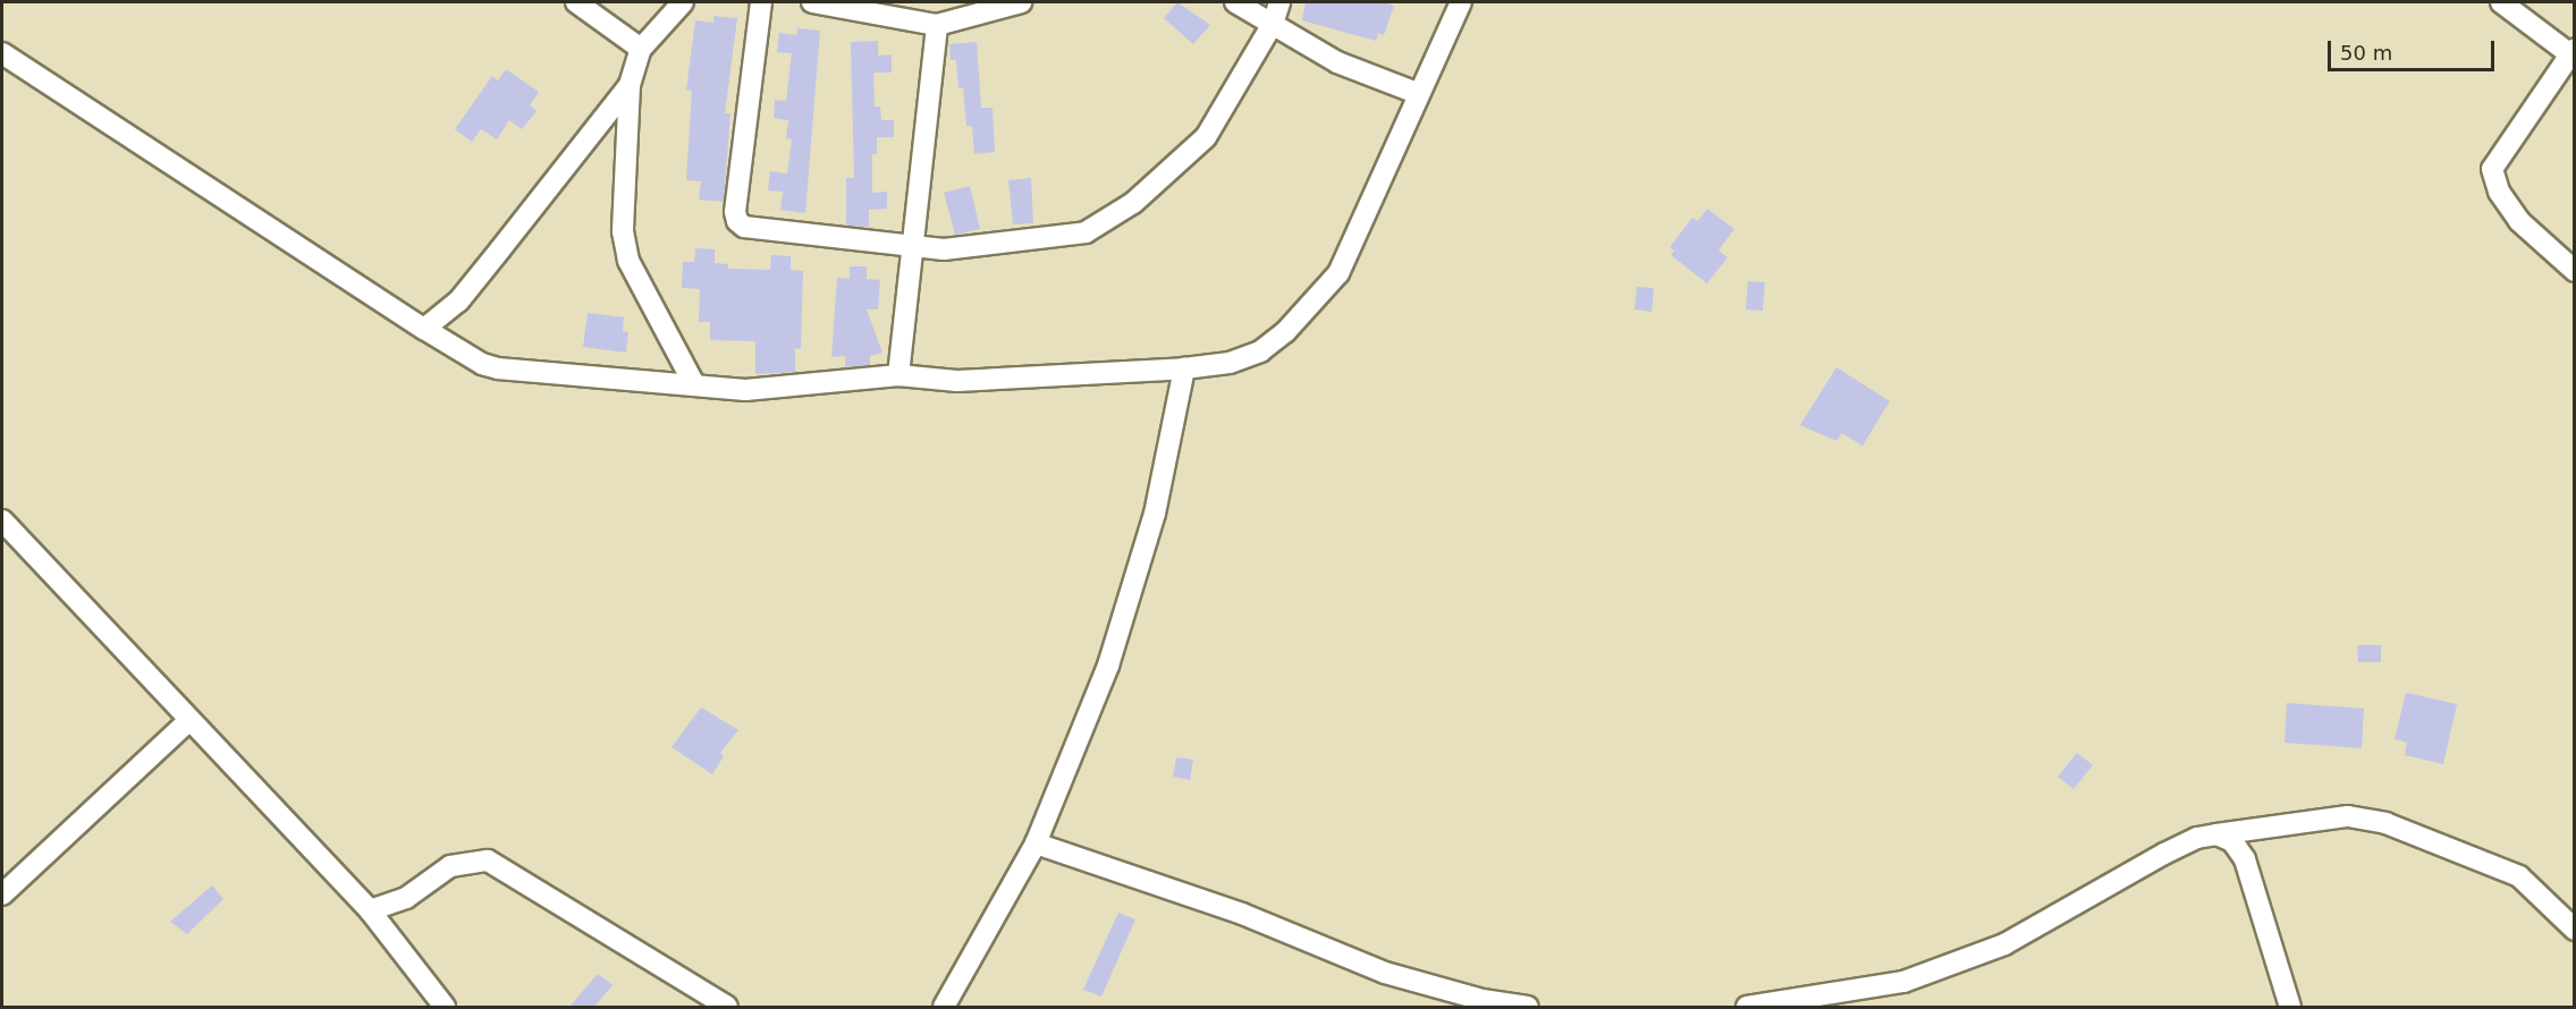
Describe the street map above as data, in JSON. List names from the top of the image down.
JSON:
{
  "scale_bar": "50 m"
}
